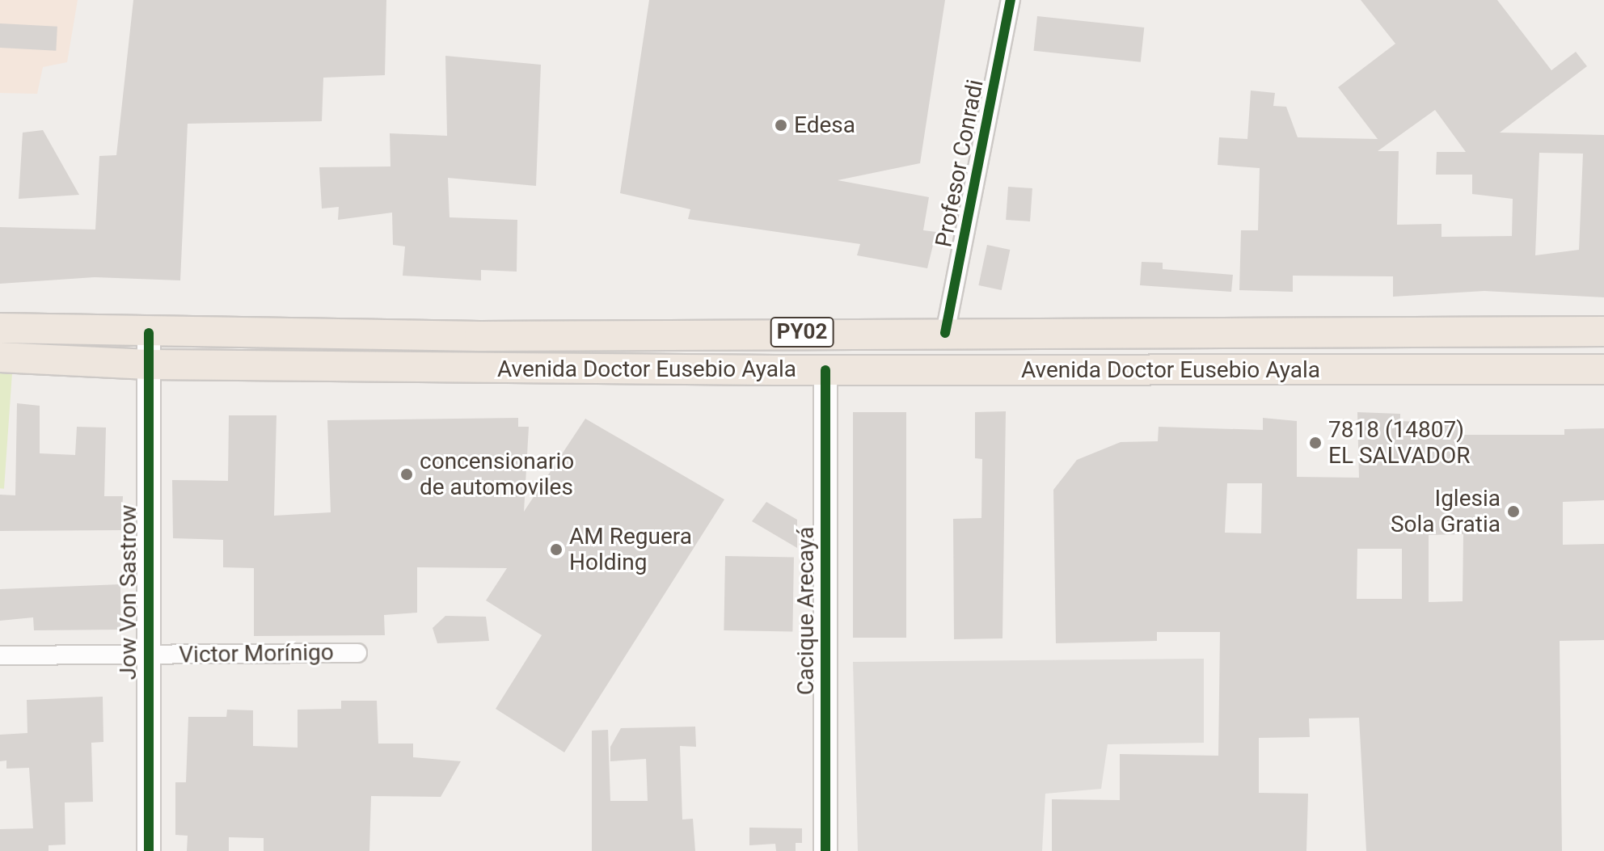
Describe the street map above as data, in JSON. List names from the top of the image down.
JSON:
{
  "streets": {
    "highway": ["PY02", "Avenida Doctor Eusebio Ayala"],
    "street": [
      "Profesor Conradi",
      "Jow Von Sastrow",
      "Cacique Arecayá",
      "Victor Morínigo"
    ]
  },
  "crossings": [
    ["Profesor Conradi", "Avenida Doctor Eusebio Ayala"],
    ["Avenida Doctor Eusebio Ayala", "Jow Von Sastrow"],
    ["Avenida Doctor Eusebio Ayala", "Cacique Arecayá"],
    ["Jow Von Sastrow", "Victor Morínigo"]
  ],
  "places": [
    "Edesa",
    "7818 (14807) EL SALVADOR",
    "concensionario de automoviles",
    "Iglesia Sola Gratia",
    "AM Reguera Holding"
  ]
}
